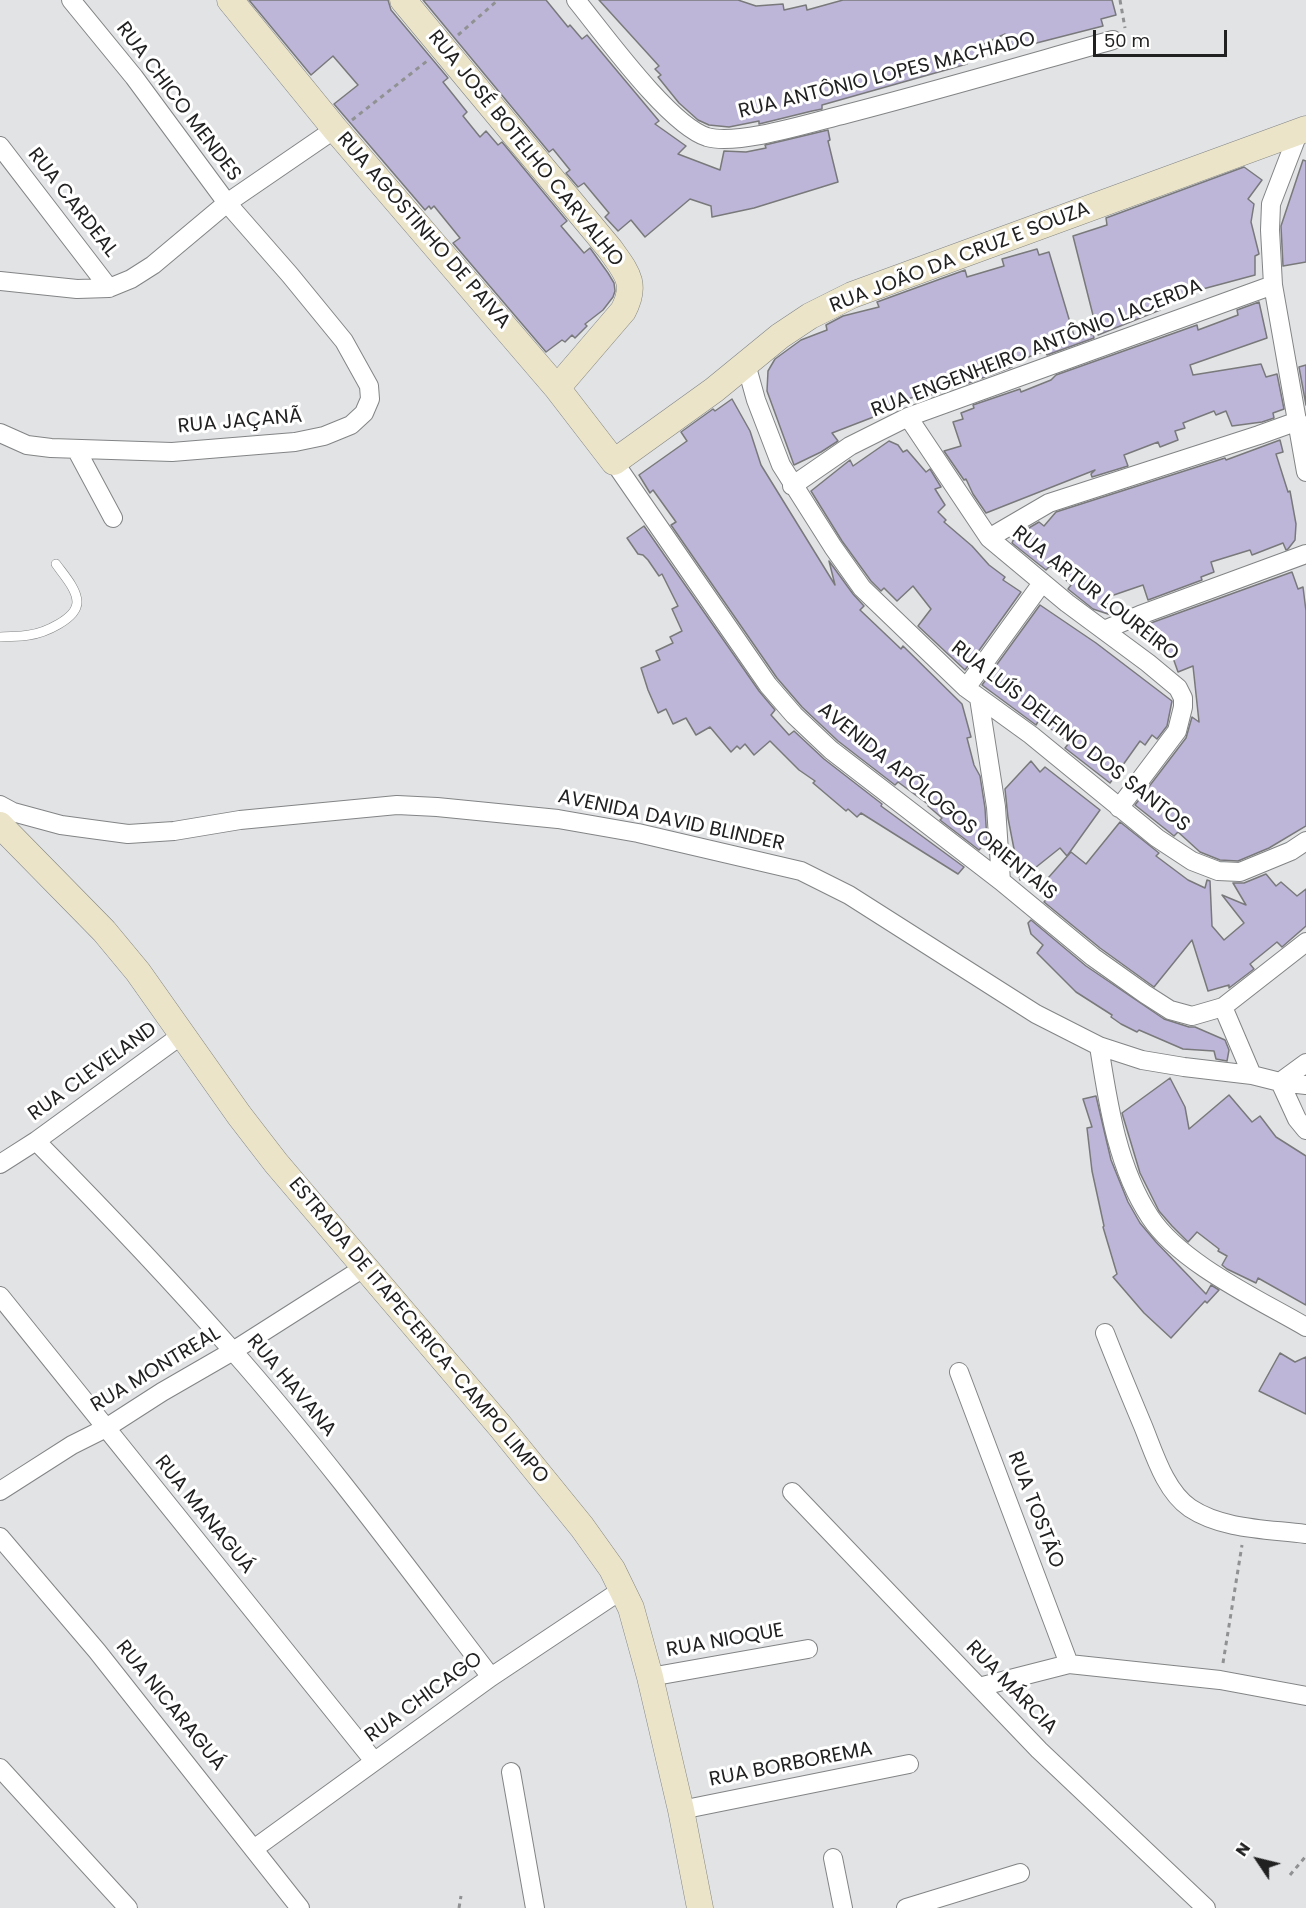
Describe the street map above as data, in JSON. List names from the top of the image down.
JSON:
{
  "streets": {
    "main road": [
      "RUA JOSÉ BOTELHO CARVALHO",
      "RUA AGOSTINHO DE PAIVA",
      "RUA JOÃO DA CRUZ E SOUZA",
      "ESTRADA DE ITAPECERICA-CAMPO LIMPO"
    ],
    "street": [
      "RUA ANTÔNIO LOPES MACHADO",
      "RUA CHICO MENDES",
      "RUA CARDEAL",
      "RUA ENGENHEIRO ANTÔNIO LACERDA",
      "RUA JAÇANÃ",
      "RUA ARTUR LOUREIRO",
      "RUA LUÍS DELFINO DOS SANTOS",
      "AVENIDA APÓLOGOS ORIENTAIS",
      "AVENIDA DAVID BLINDER",
      "RUA CLEVELAND",
      "RUA MONTREAL",
      "RUA HAVANA",
      "RUA TOSTÃO",
      "RUA MANAGUÁ",
      "RUA NIOQUE",
      "RUA MÁRCIA",
      "RUA CHICAGO",
      "RUA NICARAGUÁ",
      "RUA BORBOREMA"
    ]
  },
  "crossings": [
    ["RUA CHICO MENDES", "RUA JAÇANÃ"],
    ["RUA JOSÉ BOTELHO CARVALHO", "RUA AGOSTINHO DE PAIVA"],
    ["RUA AGOSTINHO DE PAIVA", "RUA JOÃO DA CRUZ E SOUZA"],
    ["RUA AGOSTINHO DE PAIVA", "AVENIDA APÓLOGOS ORIENTAIS"],
    ["RUA JOÃO DA CRUZ E SOUZA", "RUA LUÍS DELFINO DOS SANTOS"],
    ["RUA JOÃO DA CRUZ E SOUZA", "AVENIDA APÓLOGOS ORIENTAIS"],
    ["RUA ENGENHEIRO ANTÔNIO LACERDA", "RUA ARTUR LOUREIRO"],
    ["RUA ENGENHEIRO ANTÔNIO LACERDA", "RUA LUÍS DELFINO DOS SANTOS"],
    ["RUA ARTUR LOUREIRO", "RUA LUÍS DELFINO DOS SANTOS"],
    ["RUA CLEVELAND", "ESTRADA DE ITAPECERICA-CAMPO LIMPO"],
    ["RUA CLEVELAND", "RUA HAVANA"],
    ["ESTRADA DE ITAPECERICA-CAMPO LIMPO", "RUA MONTREAL"],
    ["ESTRADA DE ITAPECERICA-CAMPO LIMPO", "RUA NIOQUE"],
    ["ESTRADA DE ITAPECERICA-CAMPO LIMPO", "RUA CHICAGO"],
    ["ESTRADA DE ITAPECERICA-CAMPO LIMPO", "RUA BORBOREMA"],
    ["RUA MONTREAL", "RUA HAVANA"],
    ["RUA MONTREAL", "RUA MANAGUÁ"],
    ["RUA HAVANA", "RUA CHICAGO"],
    ["RUA MANAGUÁ", "RUA CHICAGO"],
    ["RUA CHICAGO", "RUA NICARAGUÁ"]
  ],
  "scale_bar": "50 m",
  "north": "top left"
}
